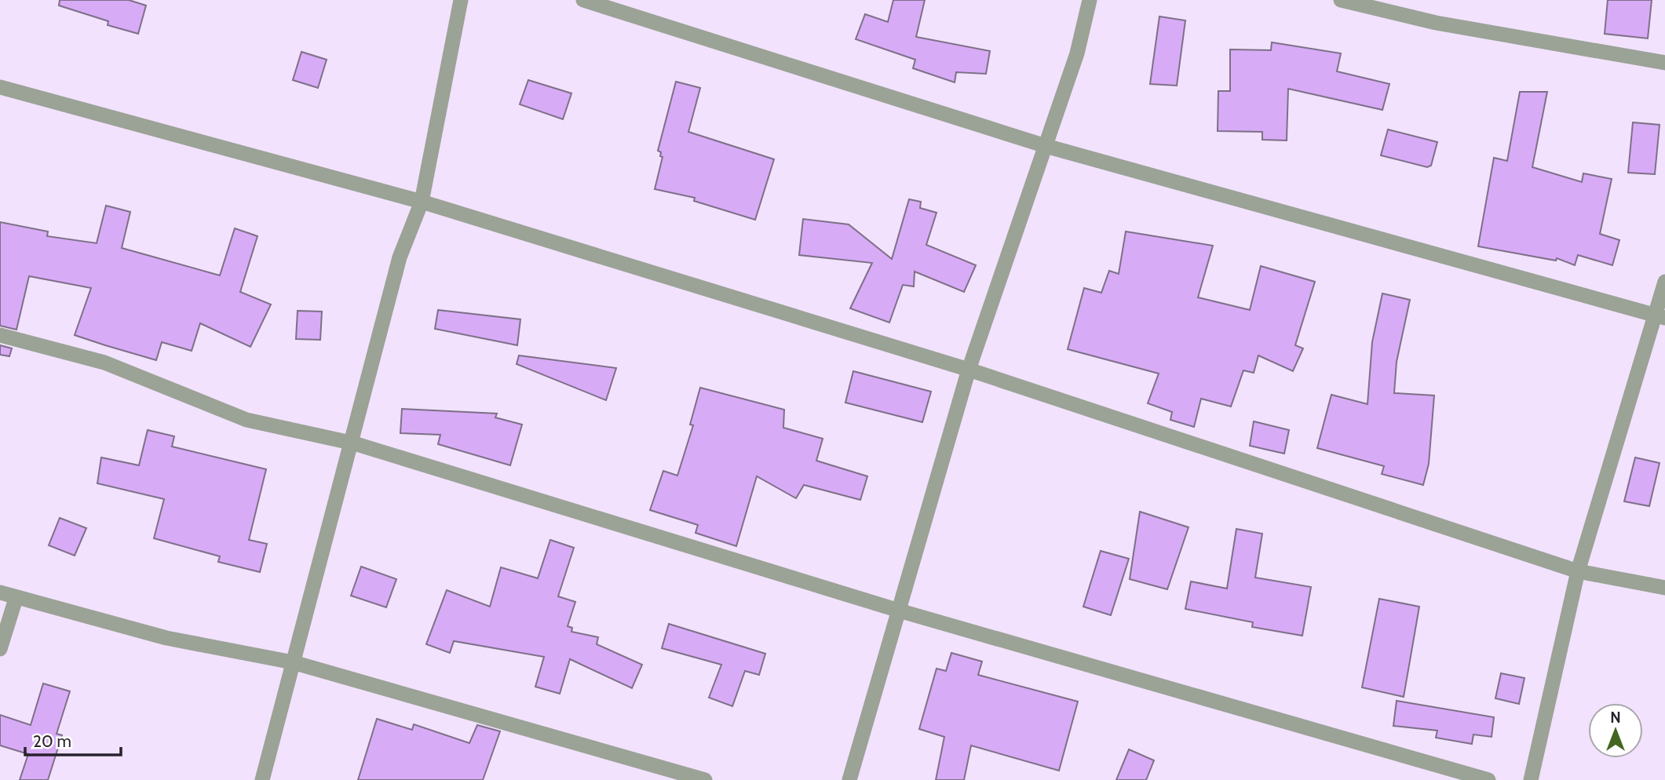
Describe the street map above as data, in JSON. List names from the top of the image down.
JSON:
{
  "scale_bar": "20 m",
  "north": "top"
}
